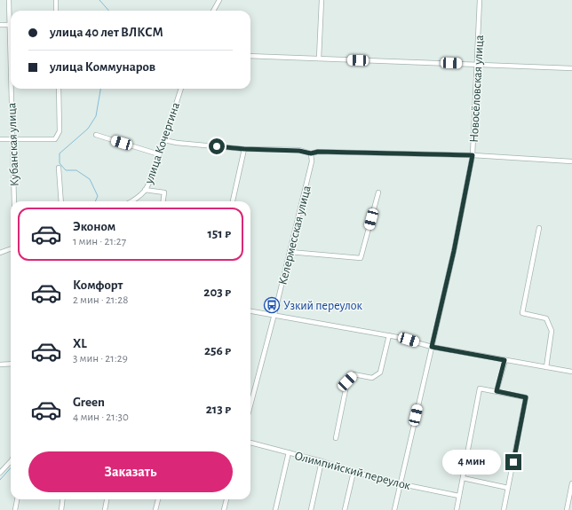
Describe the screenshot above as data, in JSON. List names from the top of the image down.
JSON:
{
  "streets": {
    "street": [
      "Новосёловская улица",
      "улица Кочергина",
      "Кубанская улица",
      "Келермесская улица",
      "Олимпийский переулок"
    ]
  },
  "crossings": [
    ["Новосёловская улица", "Олимпийский переулок"]
  ],
  "places": {
    "bus stop": ["Узкий переулок"]
  },
  "page": {
    "banner": ["улица 40 лет ВЛКСМ", "улица Коммунаров"],
    "list": [
      {
        "name": "Эконом",
        "note": "1 мин · 21:27",
        "value": "151 ₽"
      },
      {
        "name": "Комфорт",
        "note": "2 мин · 21:28",
        "value": "203 ₽"
      },
      {
        "name": "XL",
        "note": "3 мин · 21:29",
        "value": "256 ₽"
      },
      {
        "name": "Green",
        "note": "4 мин · 21:30",
        "value": "213 ₽"
      }
    ],
    "buttons": "Заказать",
    "bubble": "4 мин"
  }
}
